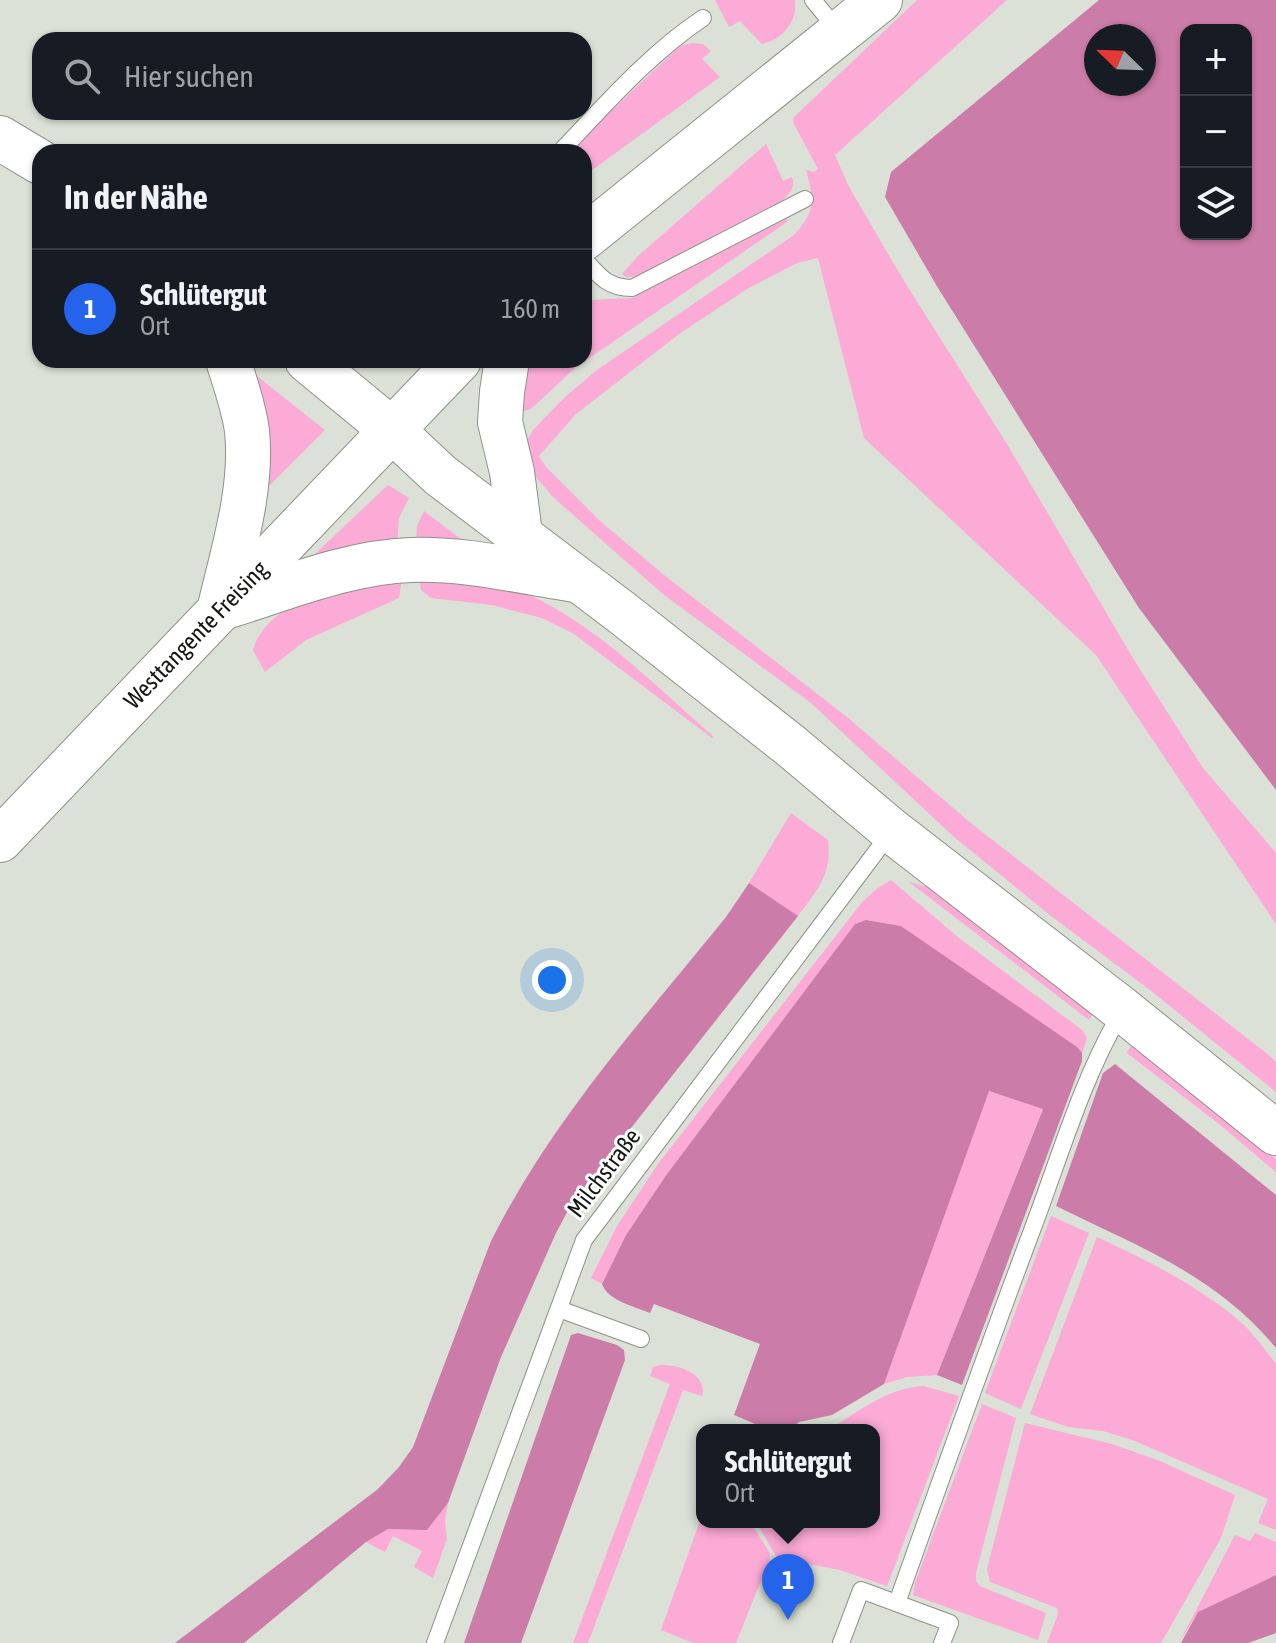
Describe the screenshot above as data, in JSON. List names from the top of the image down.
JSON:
{
  "streets": {
    "main road": ["Westtangente Freising"],
    "lane": ["Milchstraße"]
  },
  "north": "top left",
  "page": {
    "map_buttons": ["+", "−"],
    "search": "Hier suchen",
    "heading": "In der Nähe",
    "list": [
      {
        "mark": "1",
        "name": "Schlütergut",
        "note": "Ort",
        "value": "160 m"
      }
    ],
    "popup": ["Schlütergut", "Ort"],
    "pins": "1"
  }
}
